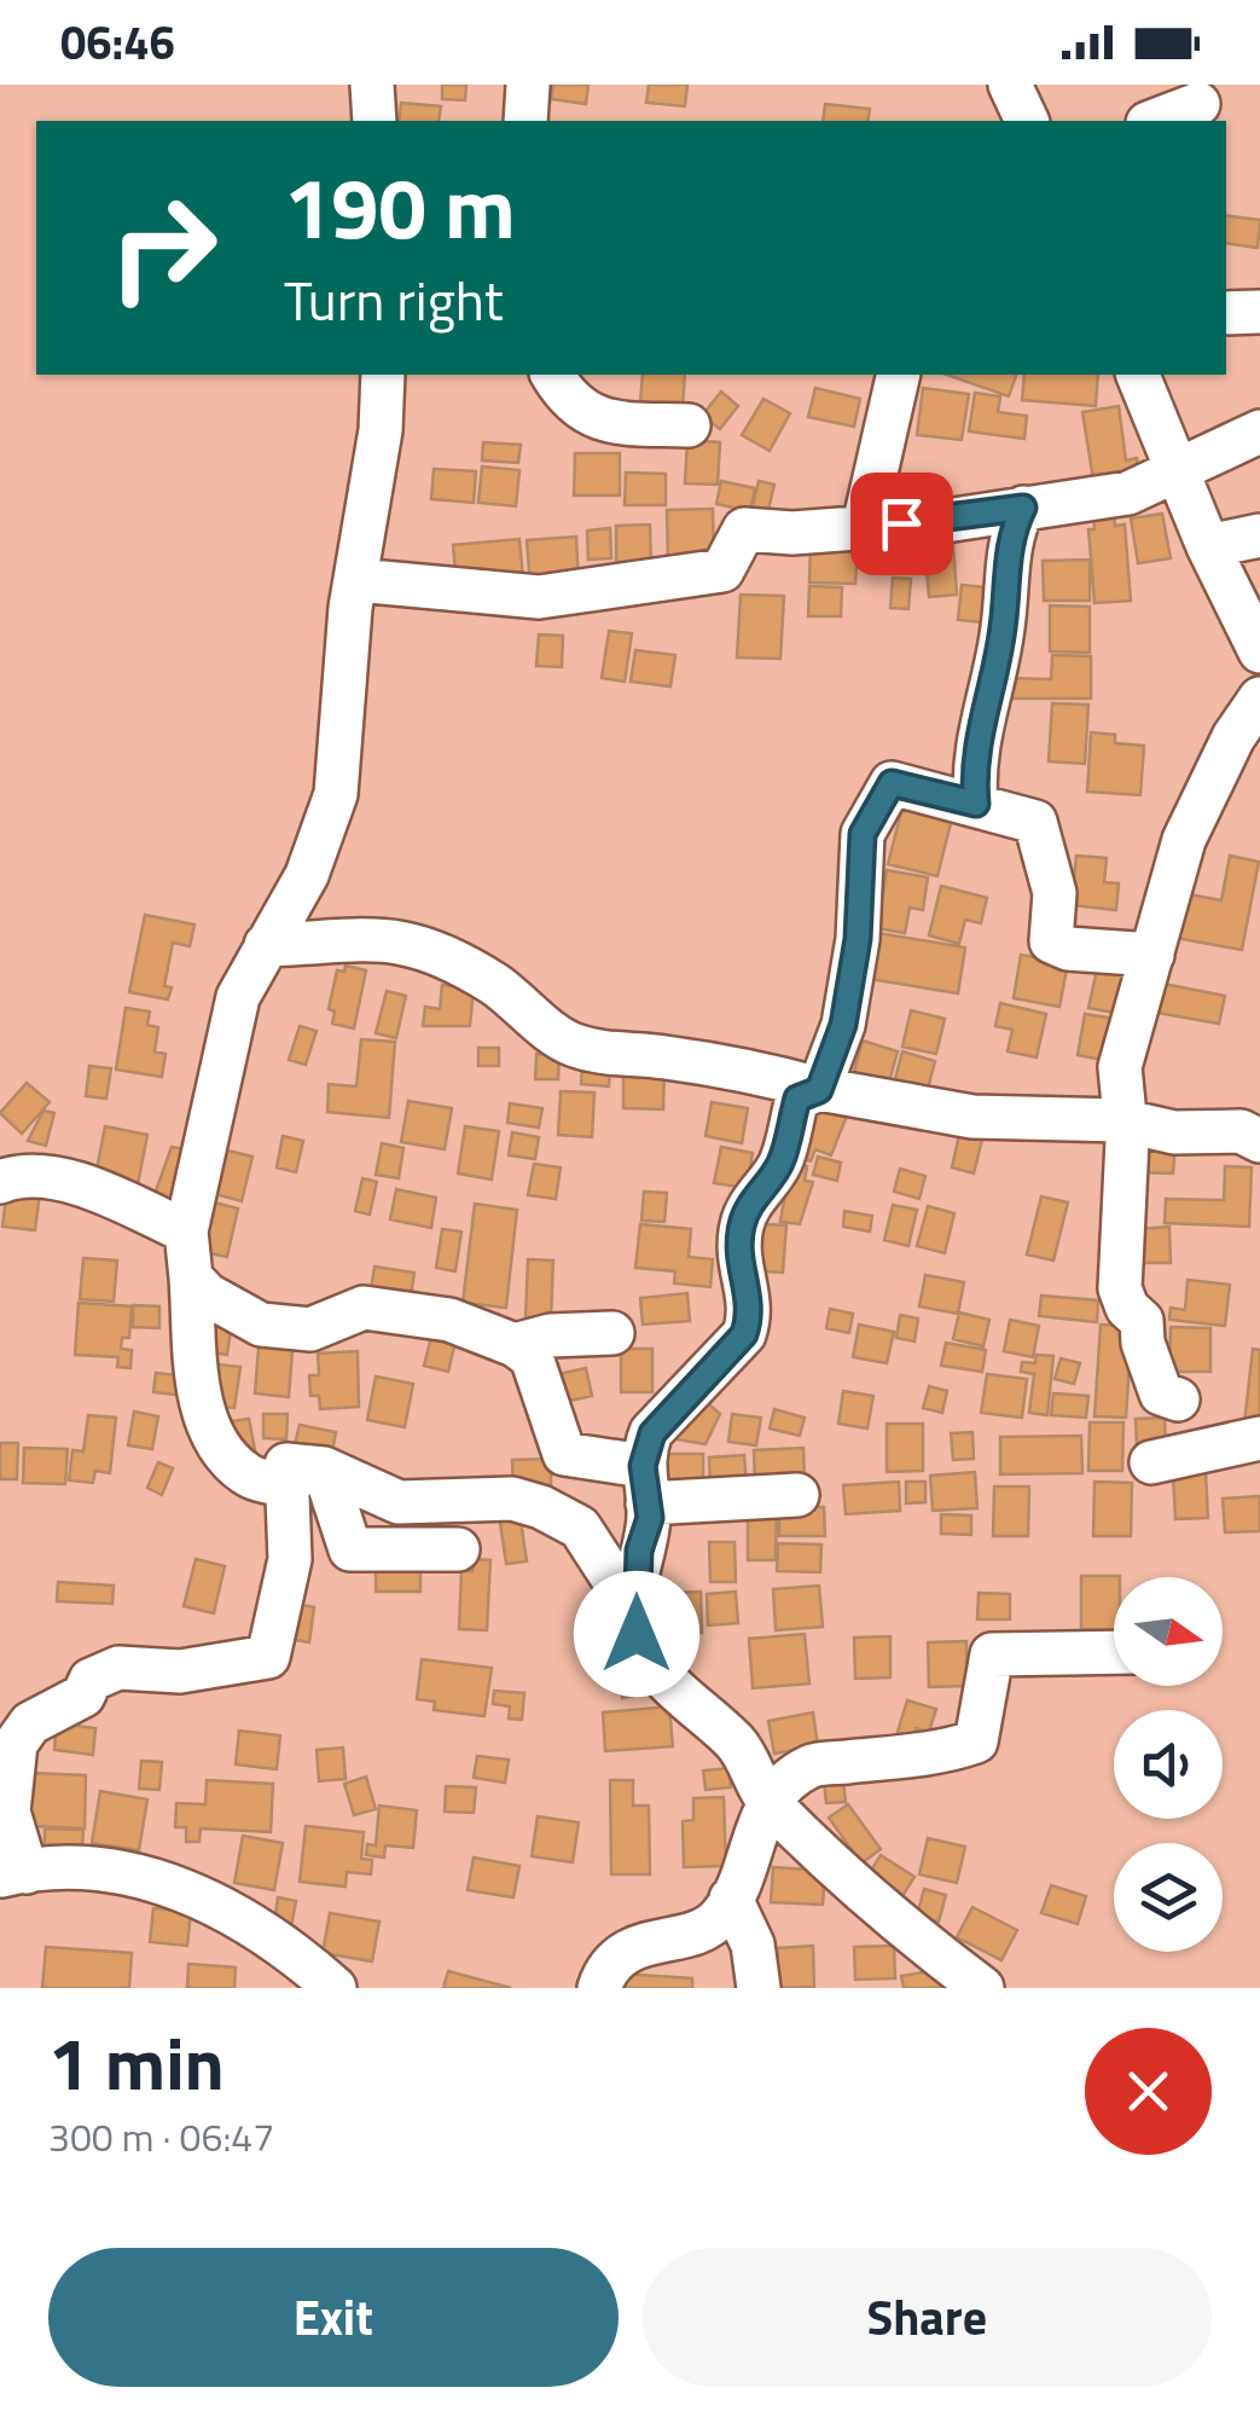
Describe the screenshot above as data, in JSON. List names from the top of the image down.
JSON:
{
  "north": "right",
  "page": {
    "status": "06:46",
    "turn": ["190 m", "Turn right"],
    "heading": ["1 min", "300 m · 06:47"],
    "buttons": ["Exit", "Share"]
  }
}
